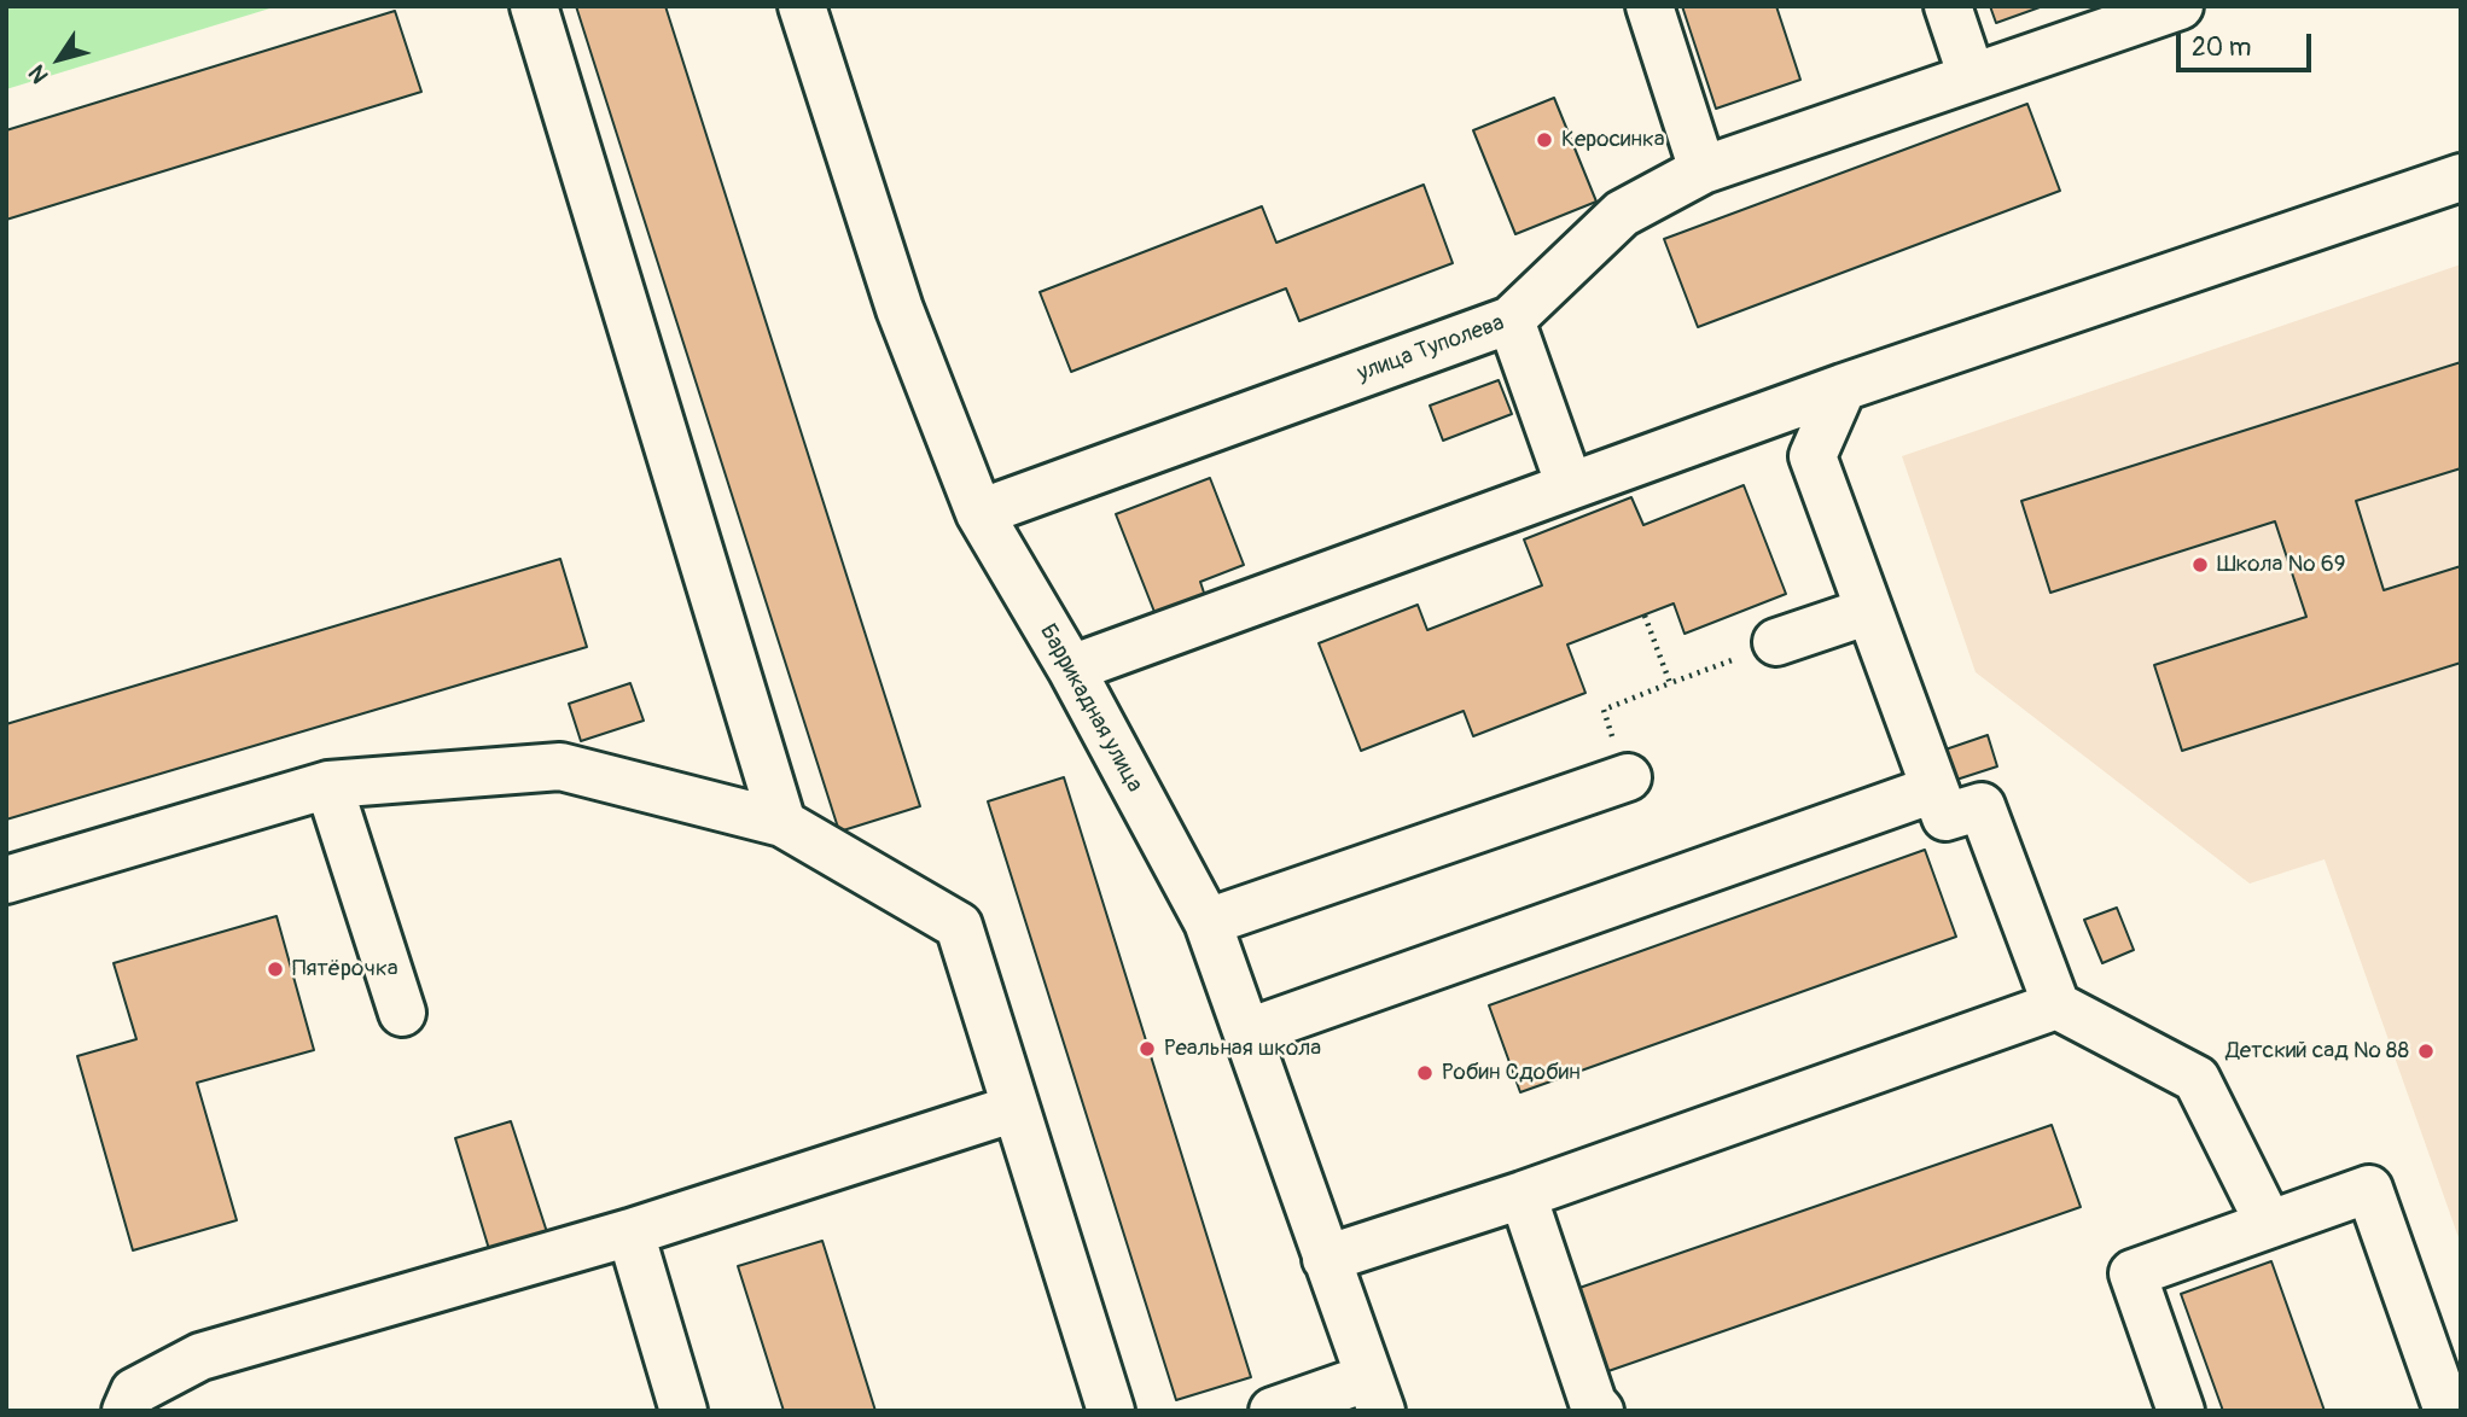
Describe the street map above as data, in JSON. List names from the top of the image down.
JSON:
{
  "streets": {
    "street": ["улица Туполева", "Баррикадная улица"]
  },
  "crossings": [
    ["улица Туполева", "Баррикадная улица"]
  ],
  "places": [
    "Керосинка",
    "Школа № 69",
    "Пятёрочка",
    "Реальная школа",
    "Детский сад № 88",
    "Робин Сдобин"
  ],
  "scale_bar": "20 m",
  "north": "bottom left"
}
